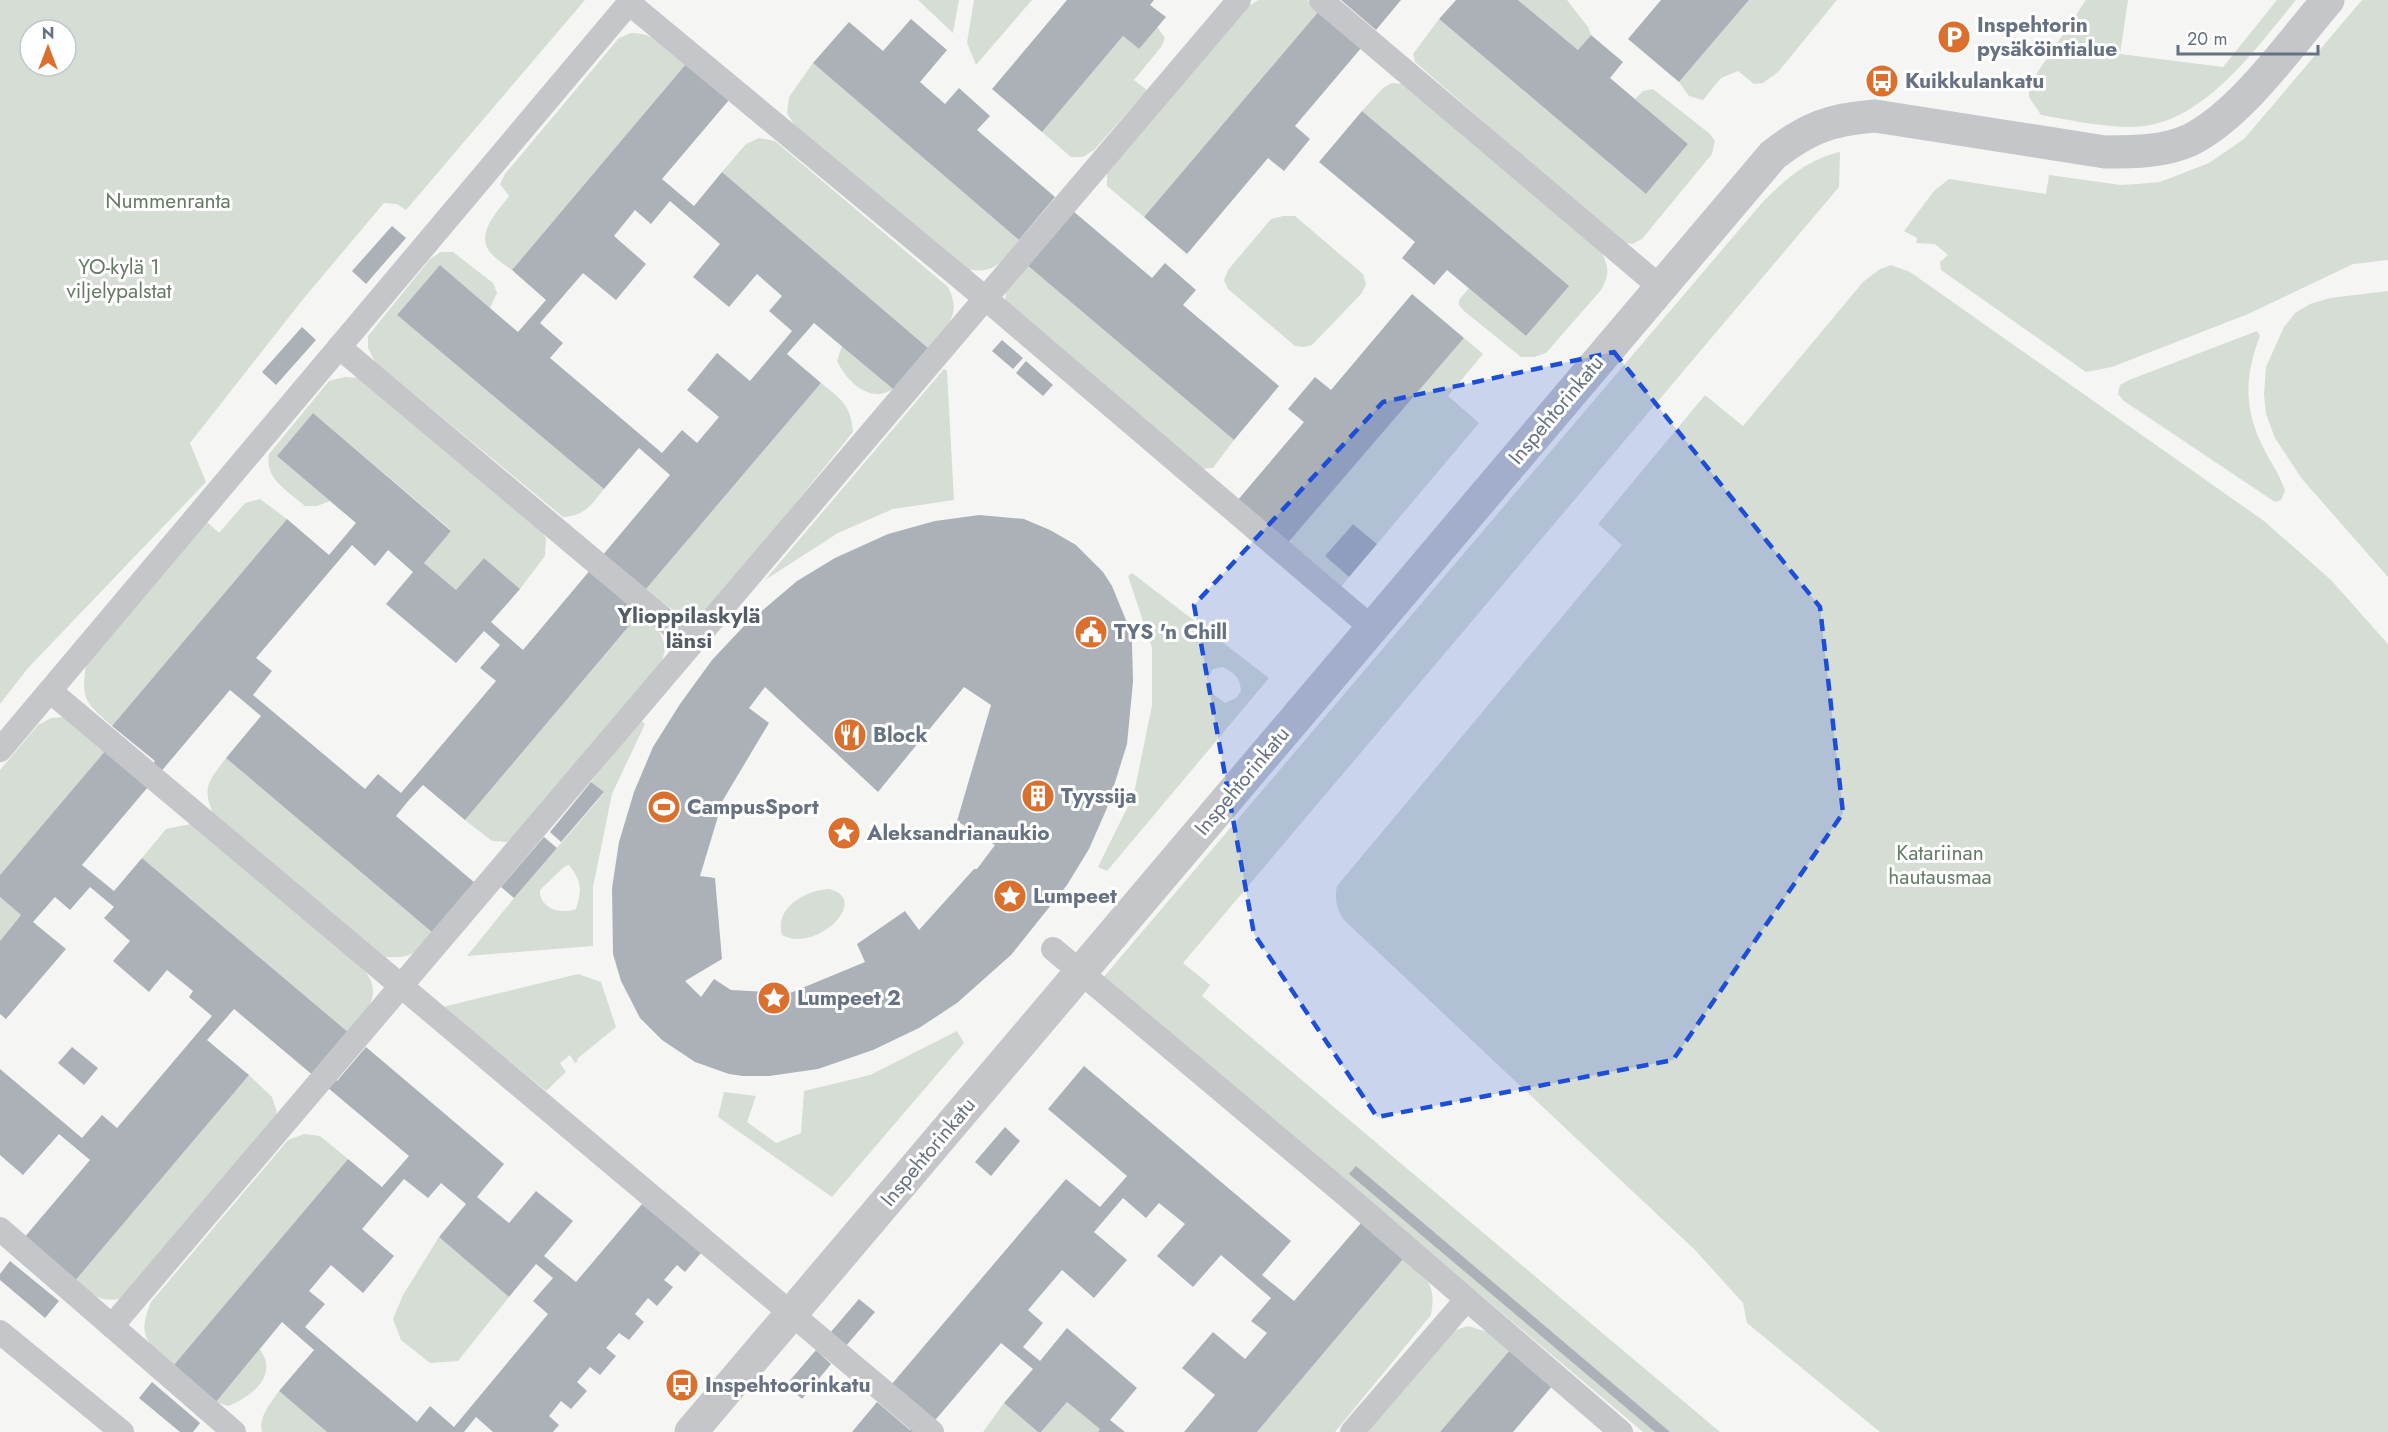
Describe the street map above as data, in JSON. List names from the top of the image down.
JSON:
{
  "streets": {
    "street": ["Inspehtorinkatu"]
  },
  "districts": ["Ylioppilaskylä länsi"],
  "parks": ["Nummenranta", "YO-kylä 1 viljelypalstat", "Katariinan hautausmaa"],
  "places": {
    "parking": ["Inspehtorin pysäköintialue"],
    "bus stop": ["Kuikkulankatu", "Inspehtoorinkatu"],
    "public building": ["TYS 'n Chill"],
    "restaurant": ["Block"],
    "building": ["Tyyssija"],
    "sports": ["CampusSport"],
    "place": ["Aleksandrianaukio", "Lumpeet", "Lumpeet 2"]
  },
  "scale_bar": "20 m",
  "north": "top"
}
